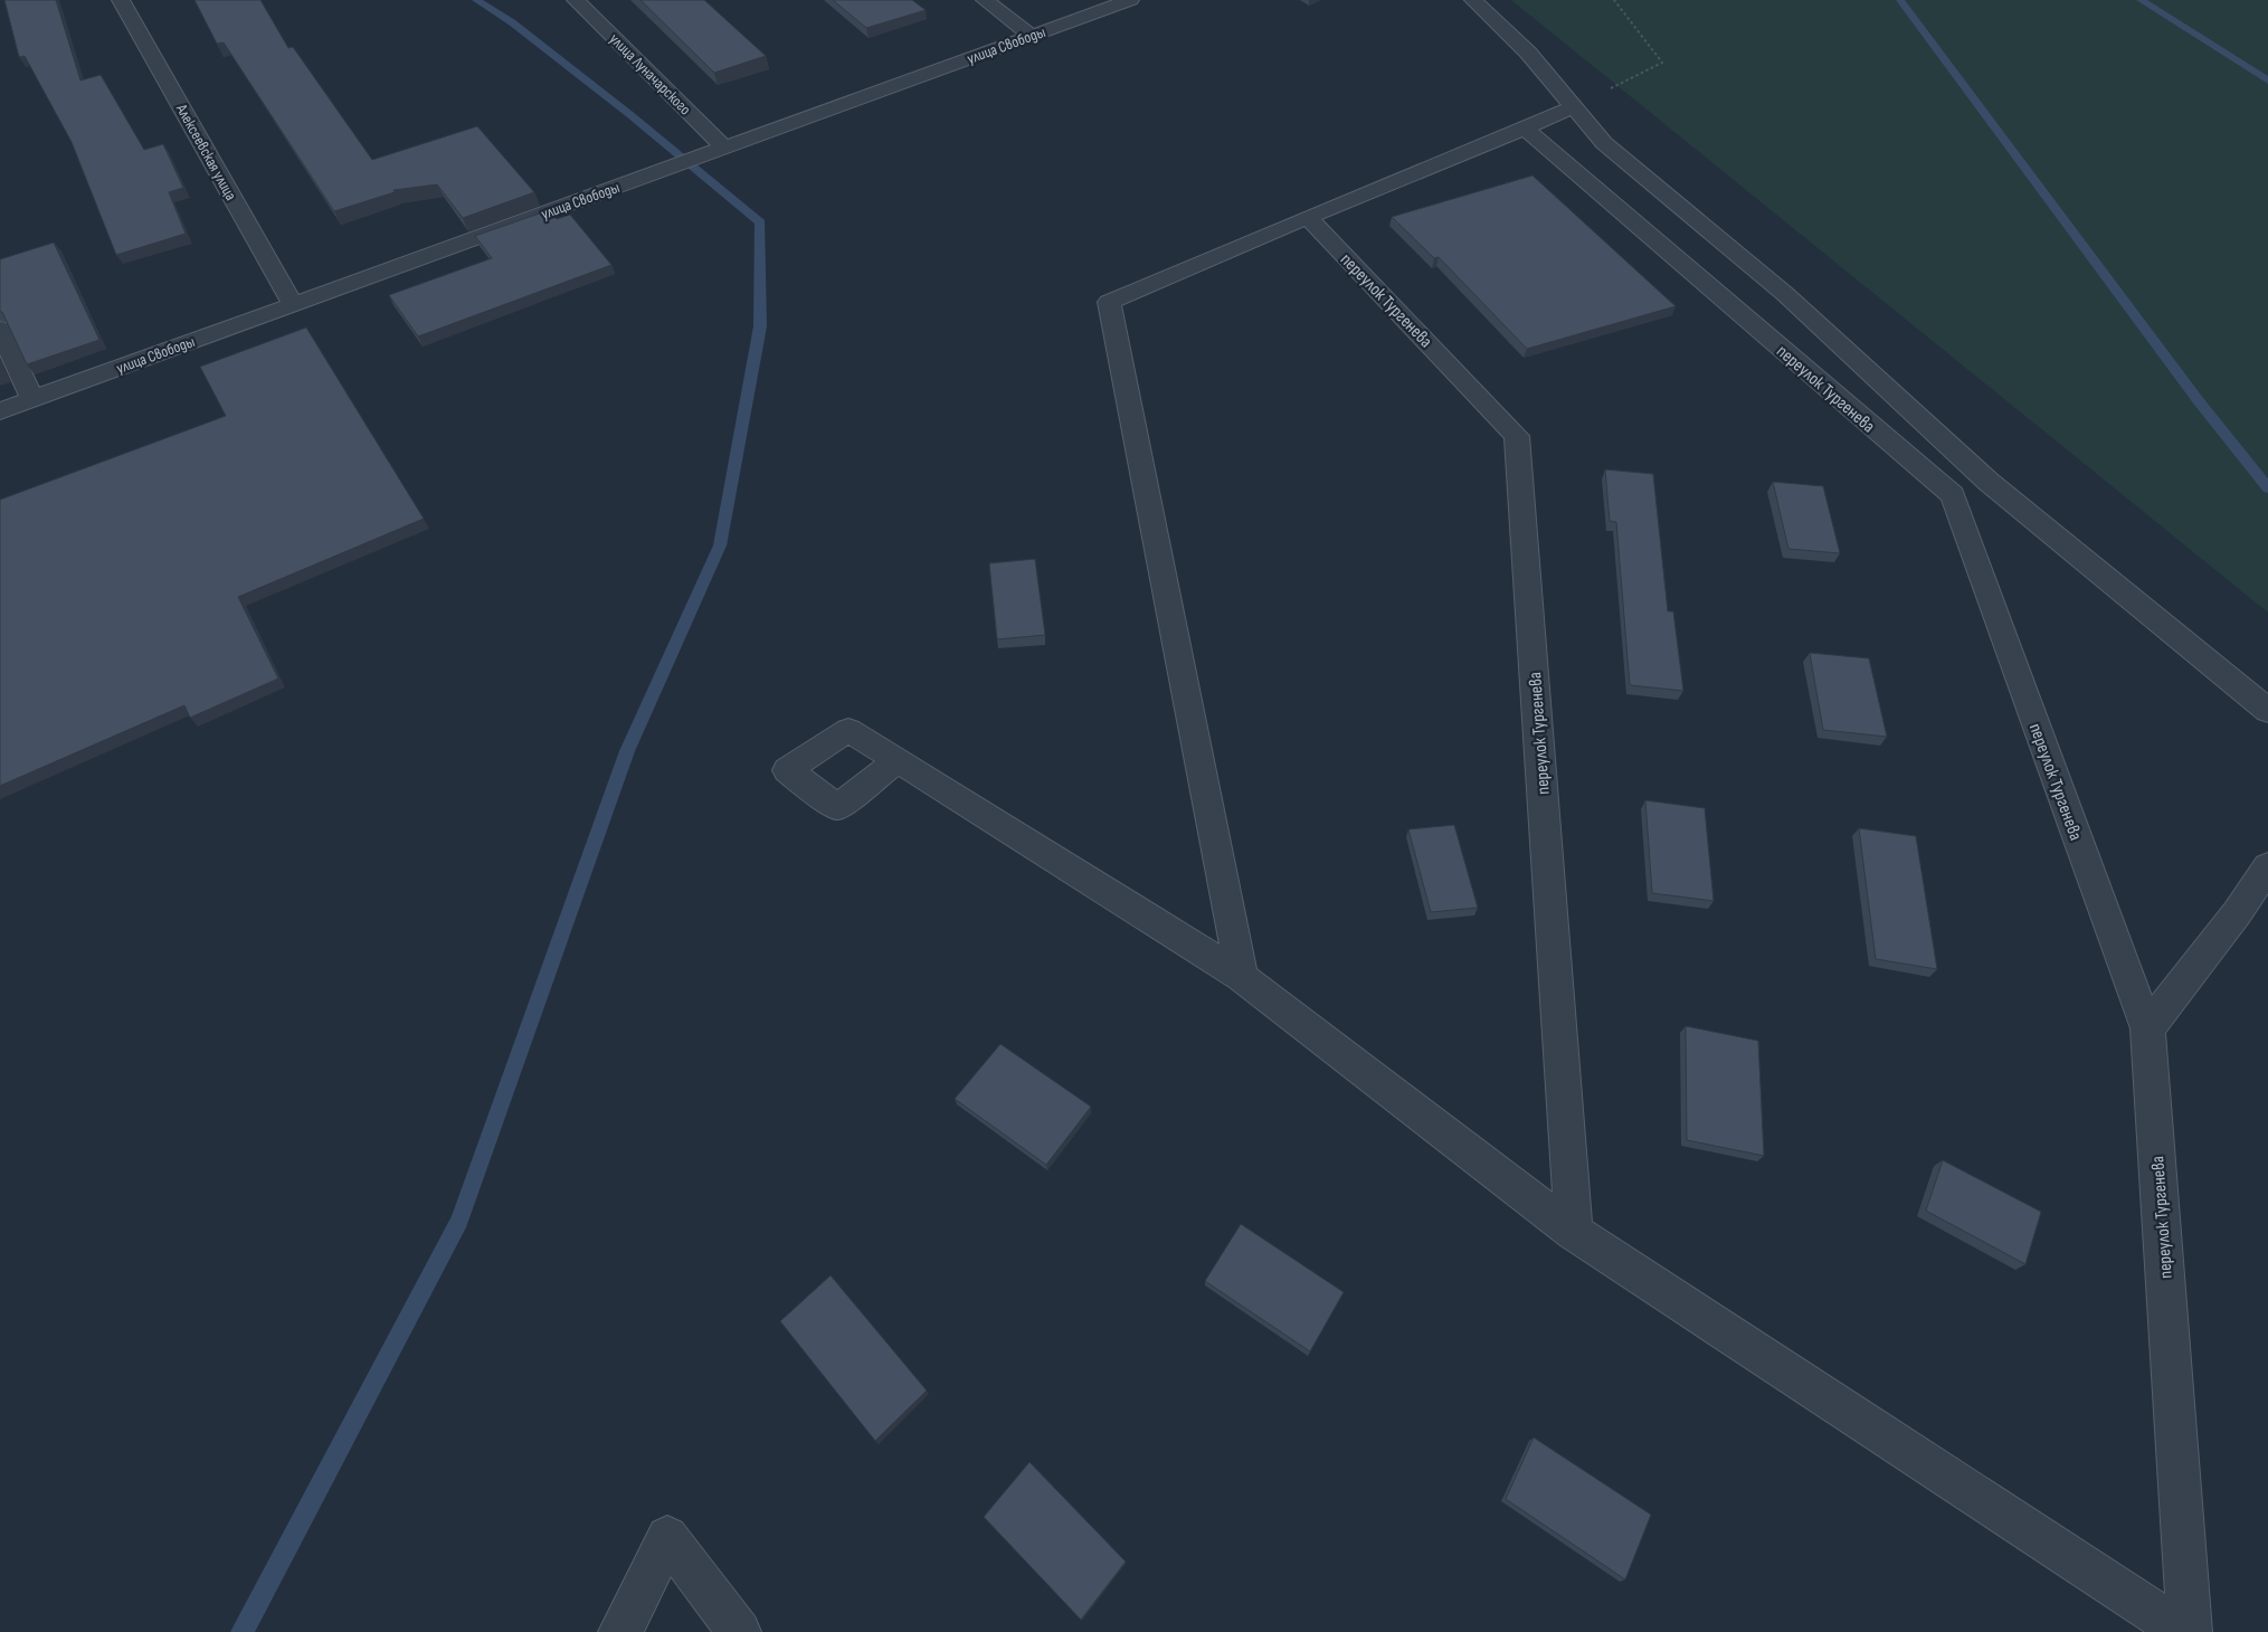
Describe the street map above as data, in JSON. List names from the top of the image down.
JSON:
{
  "streets": {
    "street": [
      "улица Свободы",
      "улица Луначарского",
      "Алексеевская улица",
      "переулок Тургенева"
    ]
  },
  "crossings": [
    ["улица Свободы", "улица Луначарского"],
    ["улица Свободы", "Алексеевская улица"]
  ]
}
